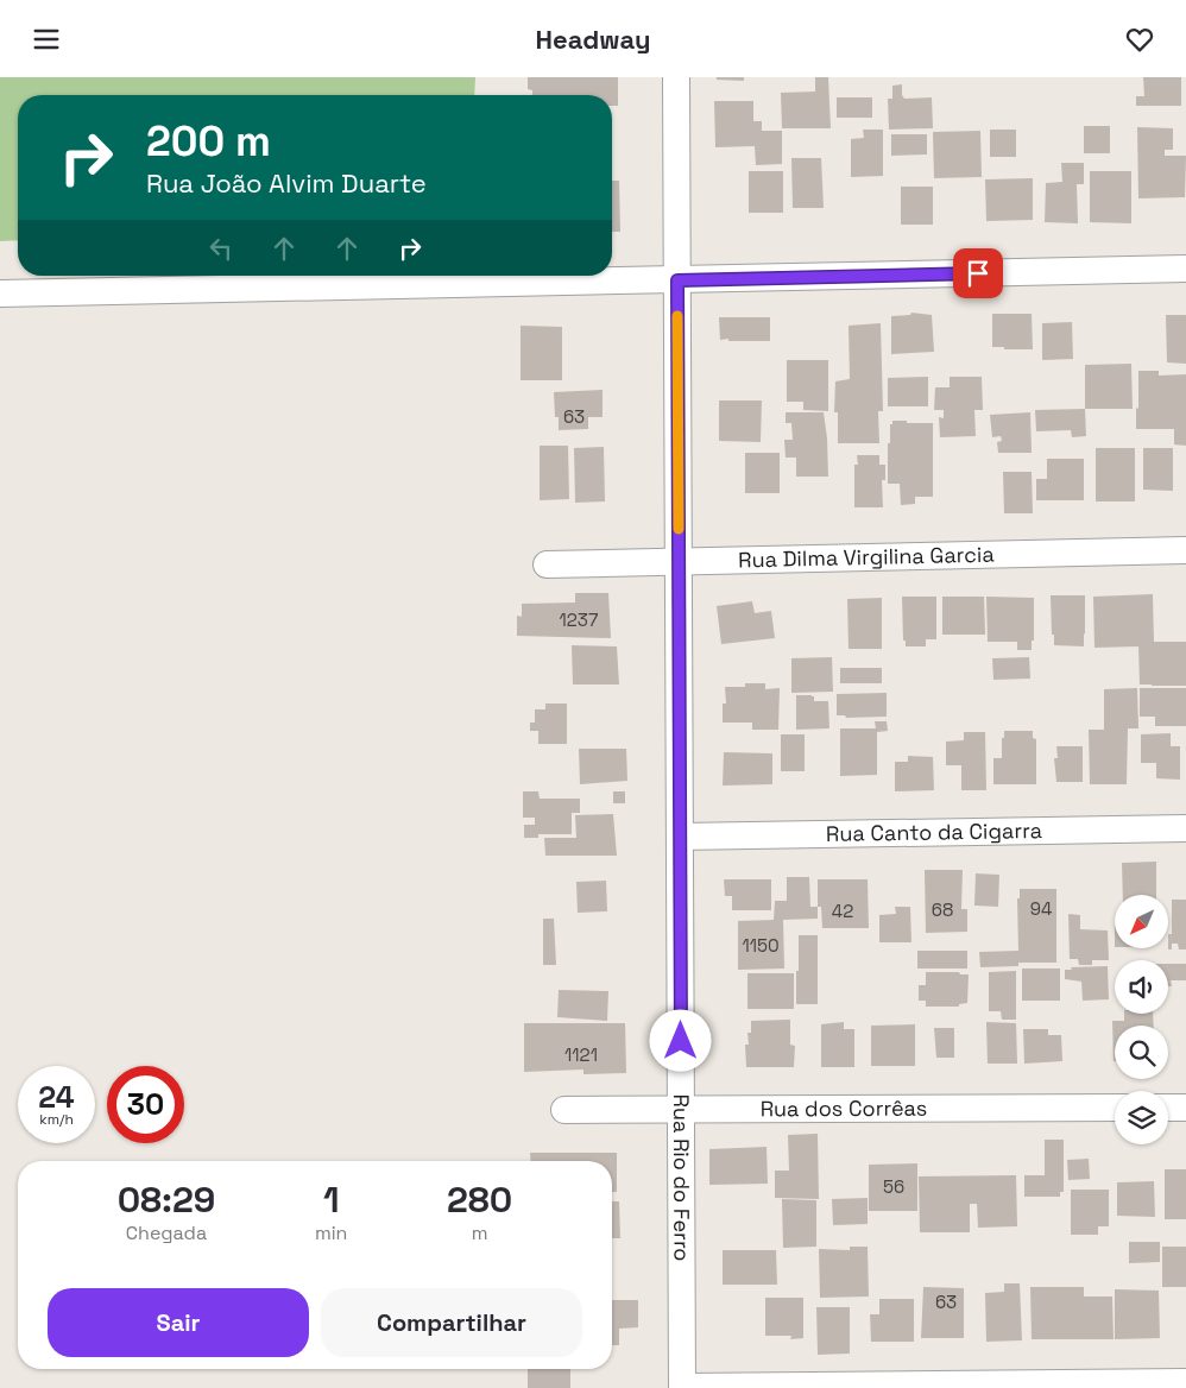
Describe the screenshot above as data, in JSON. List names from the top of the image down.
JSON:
{
  "streets": {
    "street": [
      "Rua Dilma Virgilina Garcia",
      "Rua Canto da Cigarra",
      "Rua dos Corrêas",
      "Rua Rio do Ferro"
    ]
  },
  "crossings": [
    ["Rua Dilma Virgilina Garcia", "Rua Rio do Ferro"],
    ["Rua Canto da Cigarra", "Rua Rio do Ferro"],
    ["Rua dos Corrêas", "Rua Rio do Ferro"]
  ],
  "house_numbers": [
    "63",
    "1237",
    "94",
    "68",
    "42",
    "1150",
    "1121",
    "56",
    "63"
  ],
  "north": "bottom left",
  "page": {
    "header": "Headway",
    "turn": ["200 m", "Rua João Alvim Duarte"],
    "speed": "24 km/h",
    "limit": "30",
    "eta": [
      "08:29",
      "Chegada",
      "1",
      "min",
      "280",
      "m"
    ],
    "buttons": ["Sair", "Compartilhar"]
  }
}
